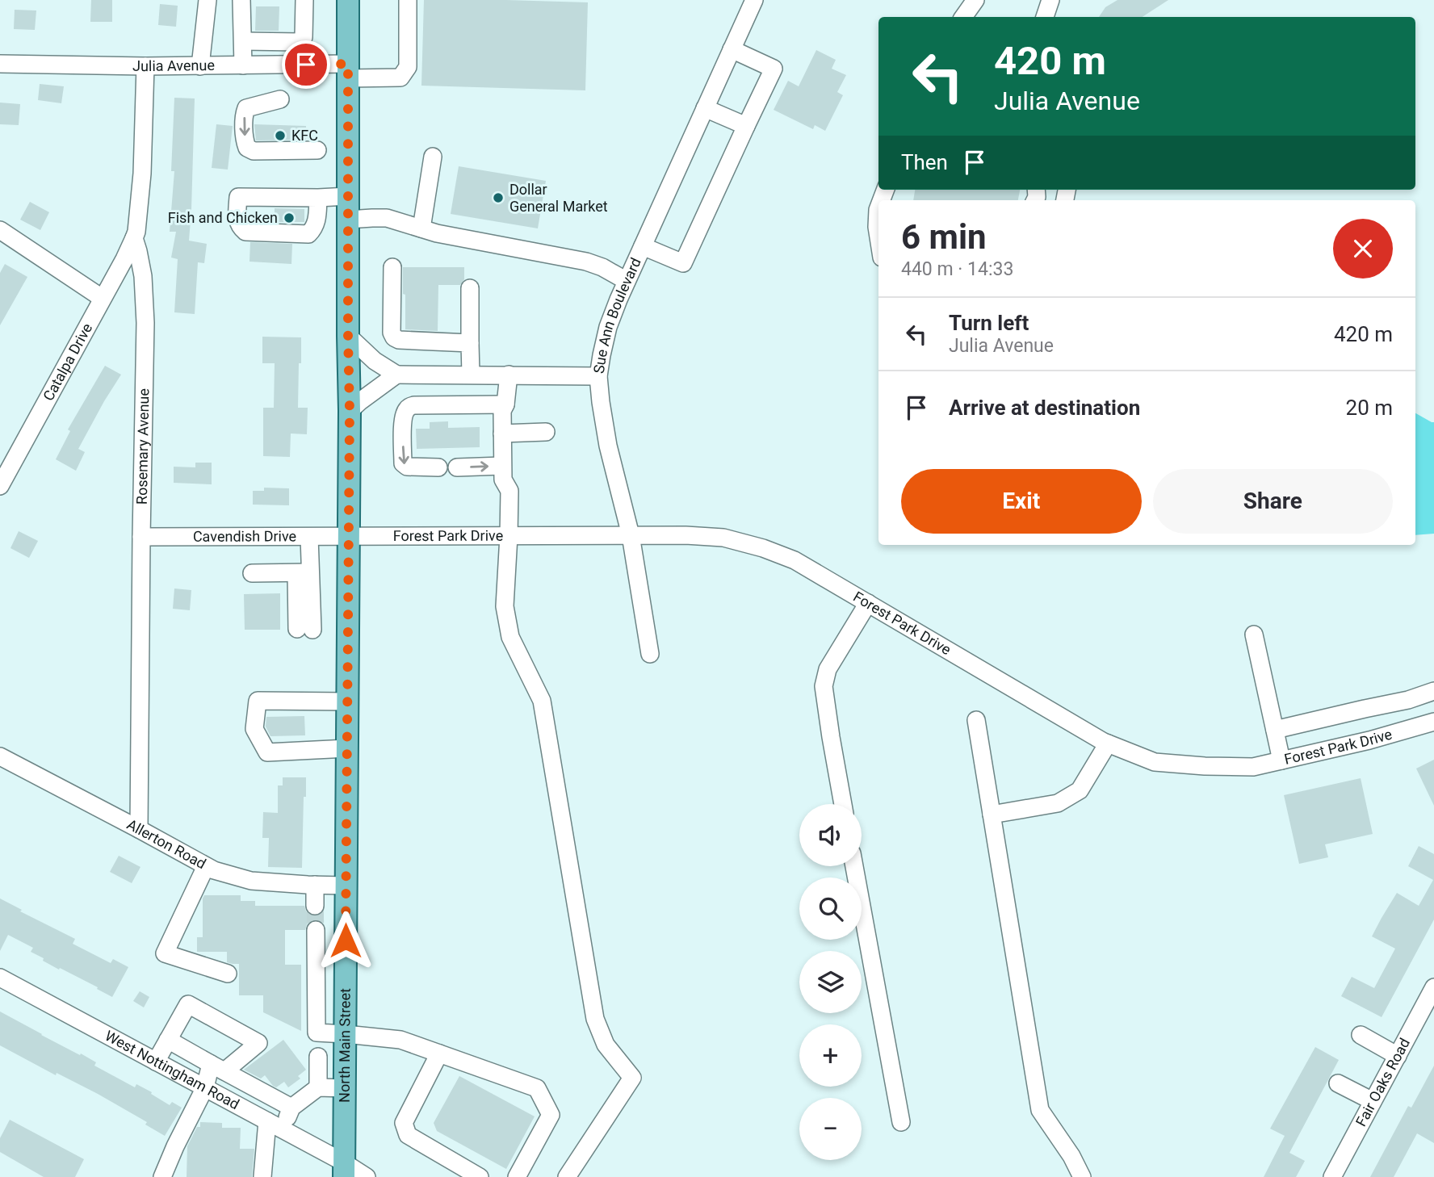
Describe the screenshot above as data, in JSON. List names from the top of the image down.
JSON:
{
  "streets": {
    "main road": ["North Main Street"],
    "street": [
      "Julia Avenue",
      "Sue Ann Boulevard",
      "Catalpa Drive",
      "Rosemary Avenue",
      "Forest Park Drive",
      "Cavendish Drive",
      "Allerton Road",
      "West Nottingham Road",
      "Fair Oaks Road"
    ]
  },
  "crossings": [
    ["Julia Avenue", "Rosemary Avenue"],
    ["Julia Avenue", "North Main Street"],
    ["Sue Ann Boulevard", "Forest Park Drive"],
    ["Catalpa Drive", "Rosemary Avenue"],
    ["Rosemary Avenue", "Cavendish Drive"],
    ["Rosemary Avenue", "Allerton Road"],
    ["Forest Park Drive", "Cavendish Drive"],
    ["Forest Park Drive", "North Main Street"],
    ["Cavendish Drive", "North Main Street"],
    ["Allerton Road", "North Main Street"],
    ["North Main Street", "West Nottingham Road"]
  ],
  "places": ["KFC", "Dollar General Market", "Fish and Chicken"],
  "page": {
    "turn": ["420 m", "Julia Avenue"],
    "then": "Then",
    "heading": ["6 min", "440 m · 14:33"],
    "list": [
      {
        "name": "Turn left",
        "note": "Julia Avenue",
        "value": "420 m"
      },
      {
        "name": "Arrive at destination",
        "value": "20 m"
      }
    ],
    "buttons": ["Exit", "Share"],
    "map_buttons": ["+", "−"]
  }
}
